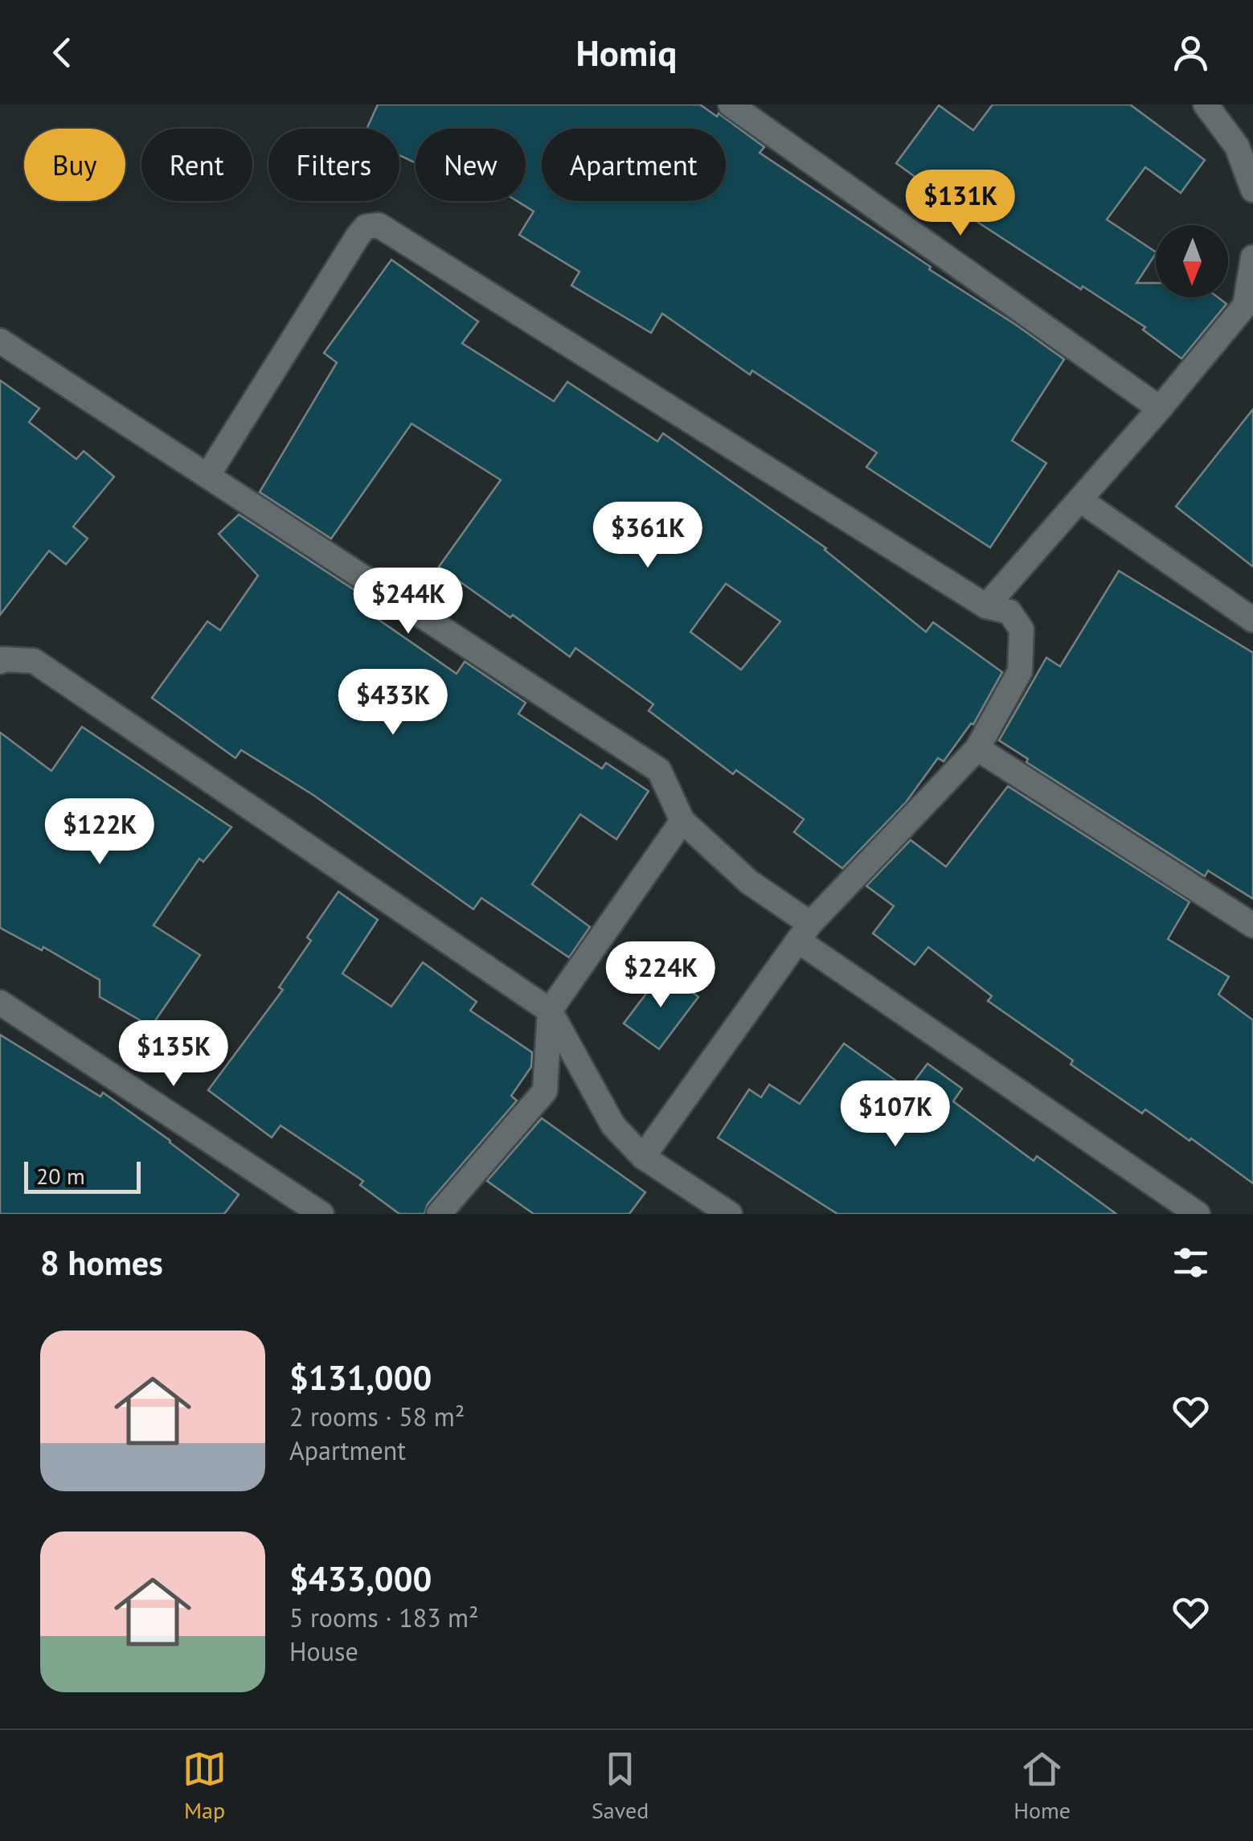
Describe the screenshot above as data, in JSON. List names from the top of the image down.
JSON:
{
  "scale_bar": "20 m",
  "north": "bottom",
  "page": {
    "header": "Homiq",
    "chip": [
      "Buy",
      "Rent",
      "Filters",
      "New",
      "Apartment"
    ],
    "price": [
      "$131K",
      "$361K",
      "$244K",
      "$433K",
      "$122K",
      "$224K",
      "$135K",
      "$107K"
    ],
    "scale": "20 m",
    "heading": "8 homes",
    "list": [
      {
        "name": "$131,000",
        "note": "2 rooms · 58 m² · Apartment"
      },
      {
        "name": "$433,000",
        "note": "5 rooms · 183 m² · House"
      }
    ],
    "tabs": ["Map", "Saved", "Home"]
  }
}
